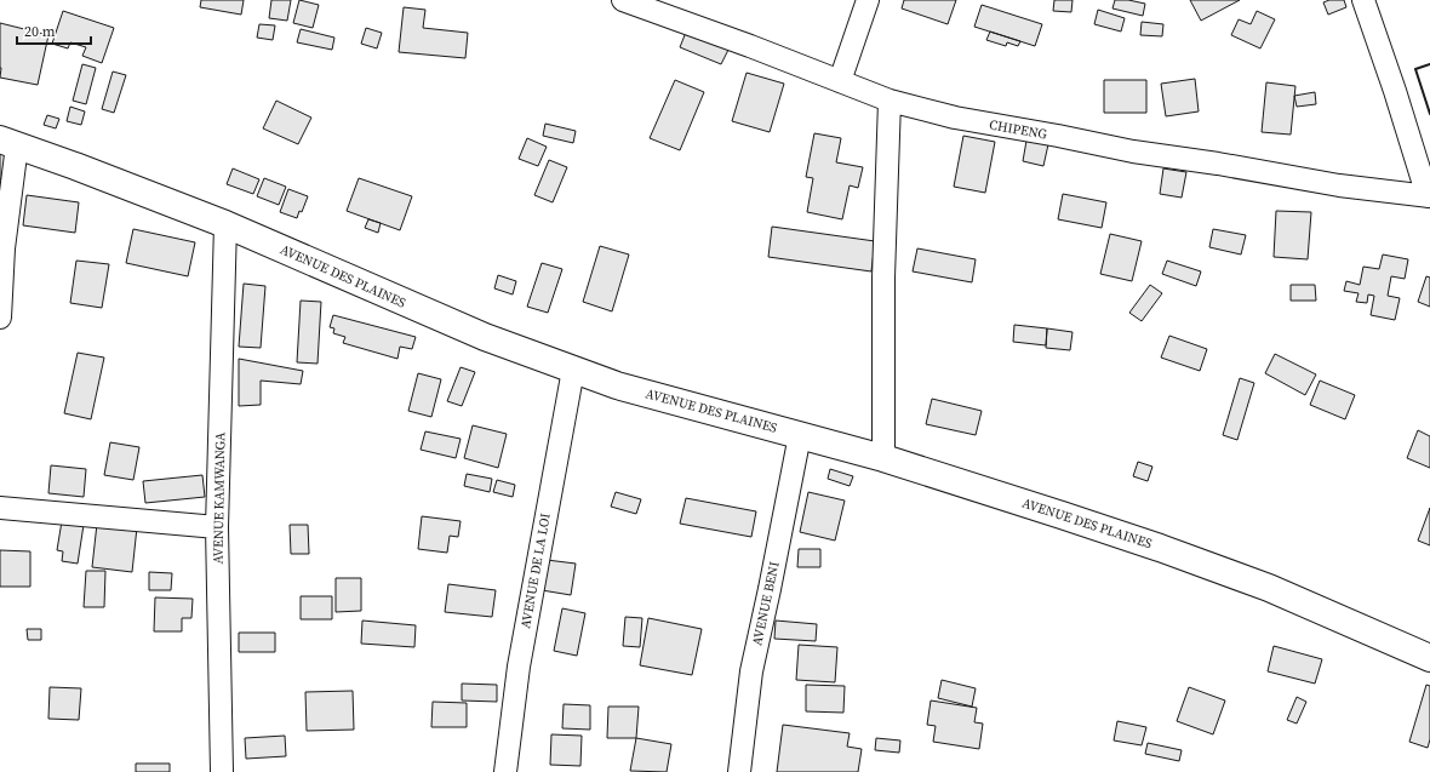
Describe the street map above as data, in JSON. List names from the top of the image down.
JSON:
{
  "streets": {
    "street": [
      "CHIPENG",
      "AVENUE DES PLAINES",
      "AVENUE KAMWANGA",
      "AVENUE DE LA LOI",
      "AVENUE BENI"
    ]
  },
  "crossings": [
    ["AVENUE DES PLAINES", "AVENUE KAMWANGA"],
    ["AVENUE DES PLAINES", "AVENUE DE LA LOI"],
    ["AVENUE DES PLAINES", "AVENUE BENI"]
  ],
  "scale_bar": "20 m"
}
